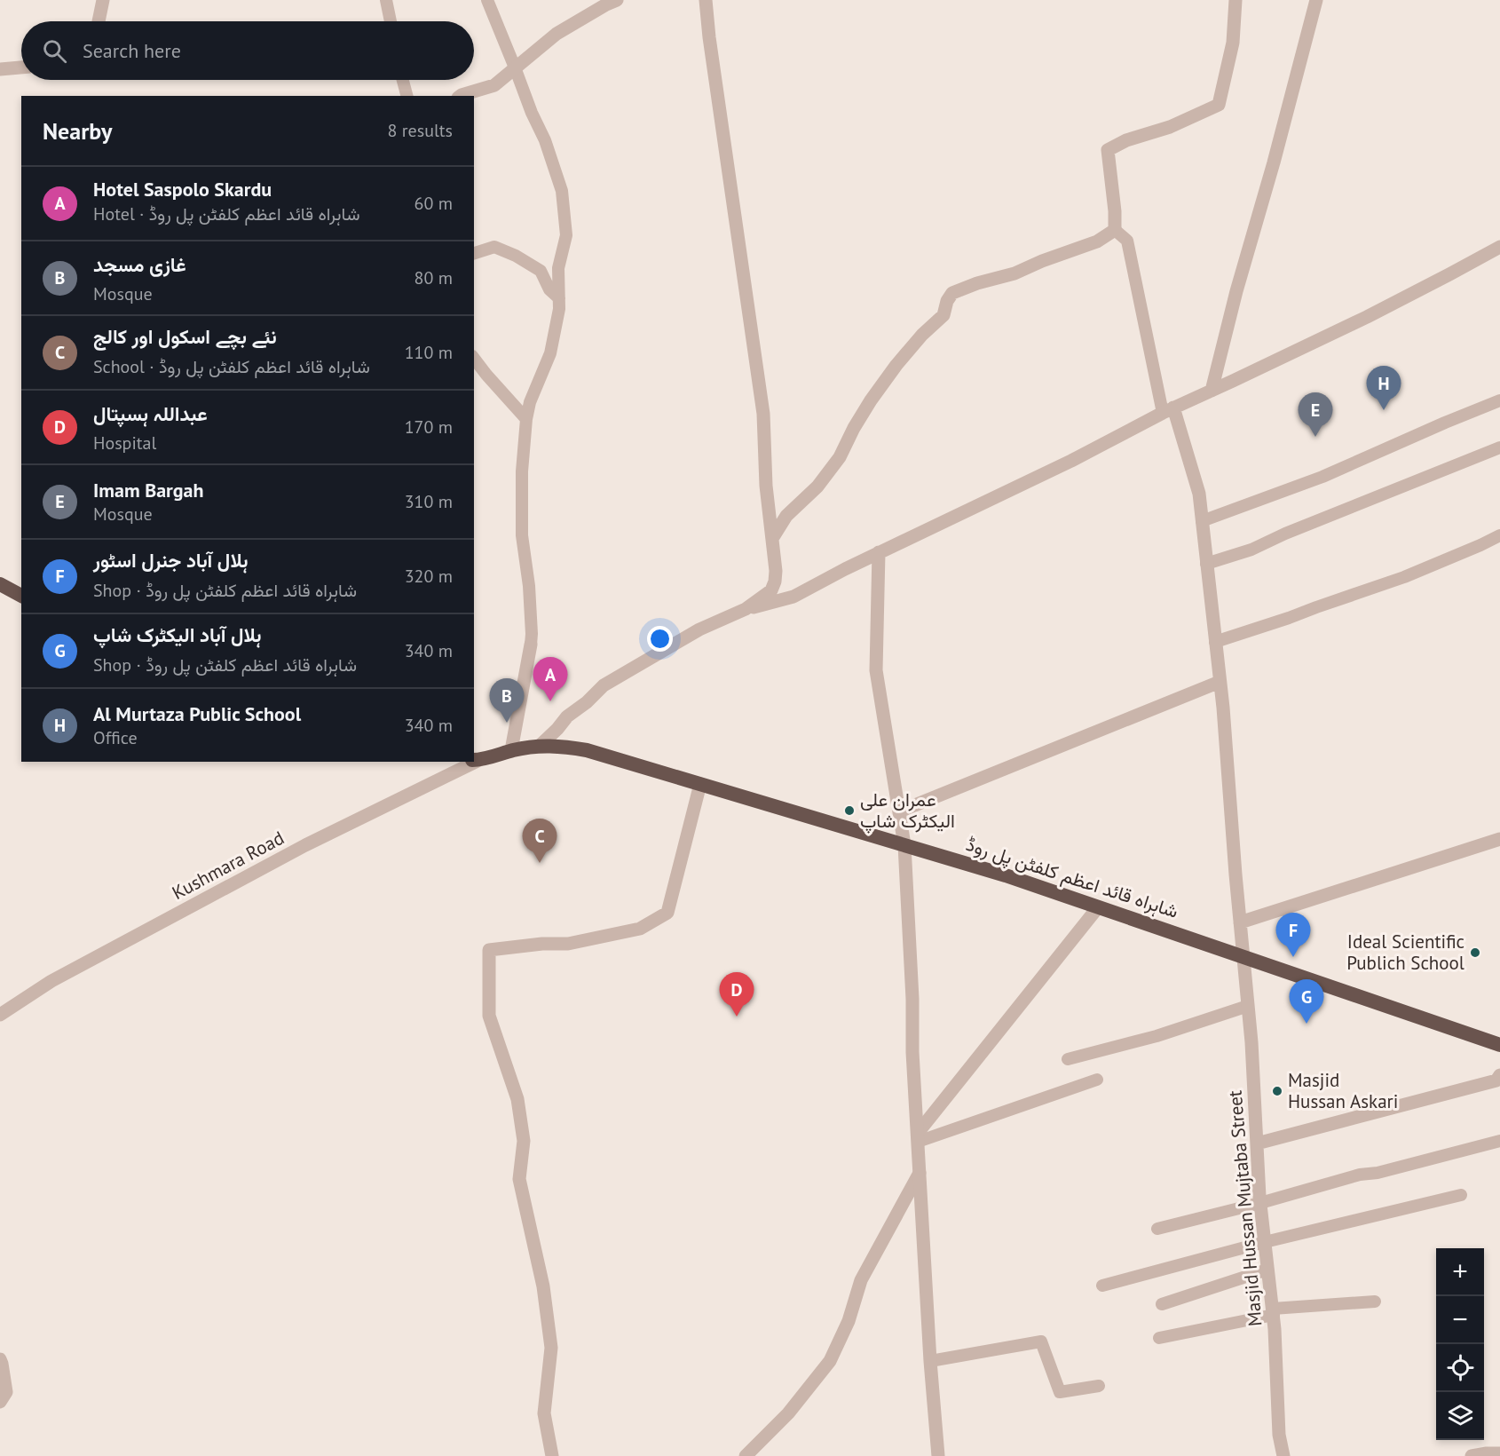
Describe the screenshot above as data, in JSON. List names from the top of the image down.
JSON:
{
  "streets": {
    "highway": ["شاہراہ قائد اعظم کلفٹن پل روڈ"],
    "street": ["Kushmara Road", "Masjid Hussan Mujtaba Street"]
  },
  "crossings": [
    ["شاہراہ قائد اعظم کلفٹن پل روڈ", "Masjid Hussan Mujtaba Street"]
  ],
  "places": ["عمران علی الیکٹرک شاپ", "Ideal Scientific Publich School", "Masjid Hussan Askari"],
  "page": {
    "search": "Search here",
    "heading": ["Nearby", "8 results"],
    "list": [
      {
        "mark": "A",
        "name": "Hotel Saspolo Skardu",
        "note": "Hotel · شاہراہ قائد اعظم کلفٹن پل روڈ",
        "value": "60 m"
      },
      {
        "mark": "B",
        "name": "غازی مسجد",
        "note": "Mosque",
        "value": "80 m"
      },
      {
        "mark": "C",
        "name": "نئے بچے اسکول اور کالج",
        "note": "School · شاہراہ قائد اعظم کلفٹن پل روڈ",
        "value": "110 m"
      },
      {
        "mark": "D",
        "name": "عبداللہ ہسپتال",
        "note": "Hospital",
        "value": "170 m"
      },
      {
        "mark": "E",
        "name": "Imam Bargah",
        "note": "Mosque",
        "value": "310 m"
      },
      {
        "mark": "F",
        "name": "ہلال آباد جنرل اسٹور",
        "note": "Shop · شاہراہ قائد اعظم کلفٹن پل روڈ",
        "value": "320 m"
      },
      {
        "mark": "G",
        "name": "ہلال آباد الیکٹرک شاپ",
        "note": "Shop · شاہراہ قائد اعظم کلفٹن پل روڈ",
        "value": "340 m"
      },
      {
        "mark": "H",
        "name": "Al Murtaza Public School",
        "note": "Office",
        "value": "340 m"
      }
    ],
    "pins": [
      "H",
      "E",
      "A",
      "B",
      "C",
      "F",
      "D",
      "G"
    ],
    "map_buttons": ["+", "−"]
  }
}
